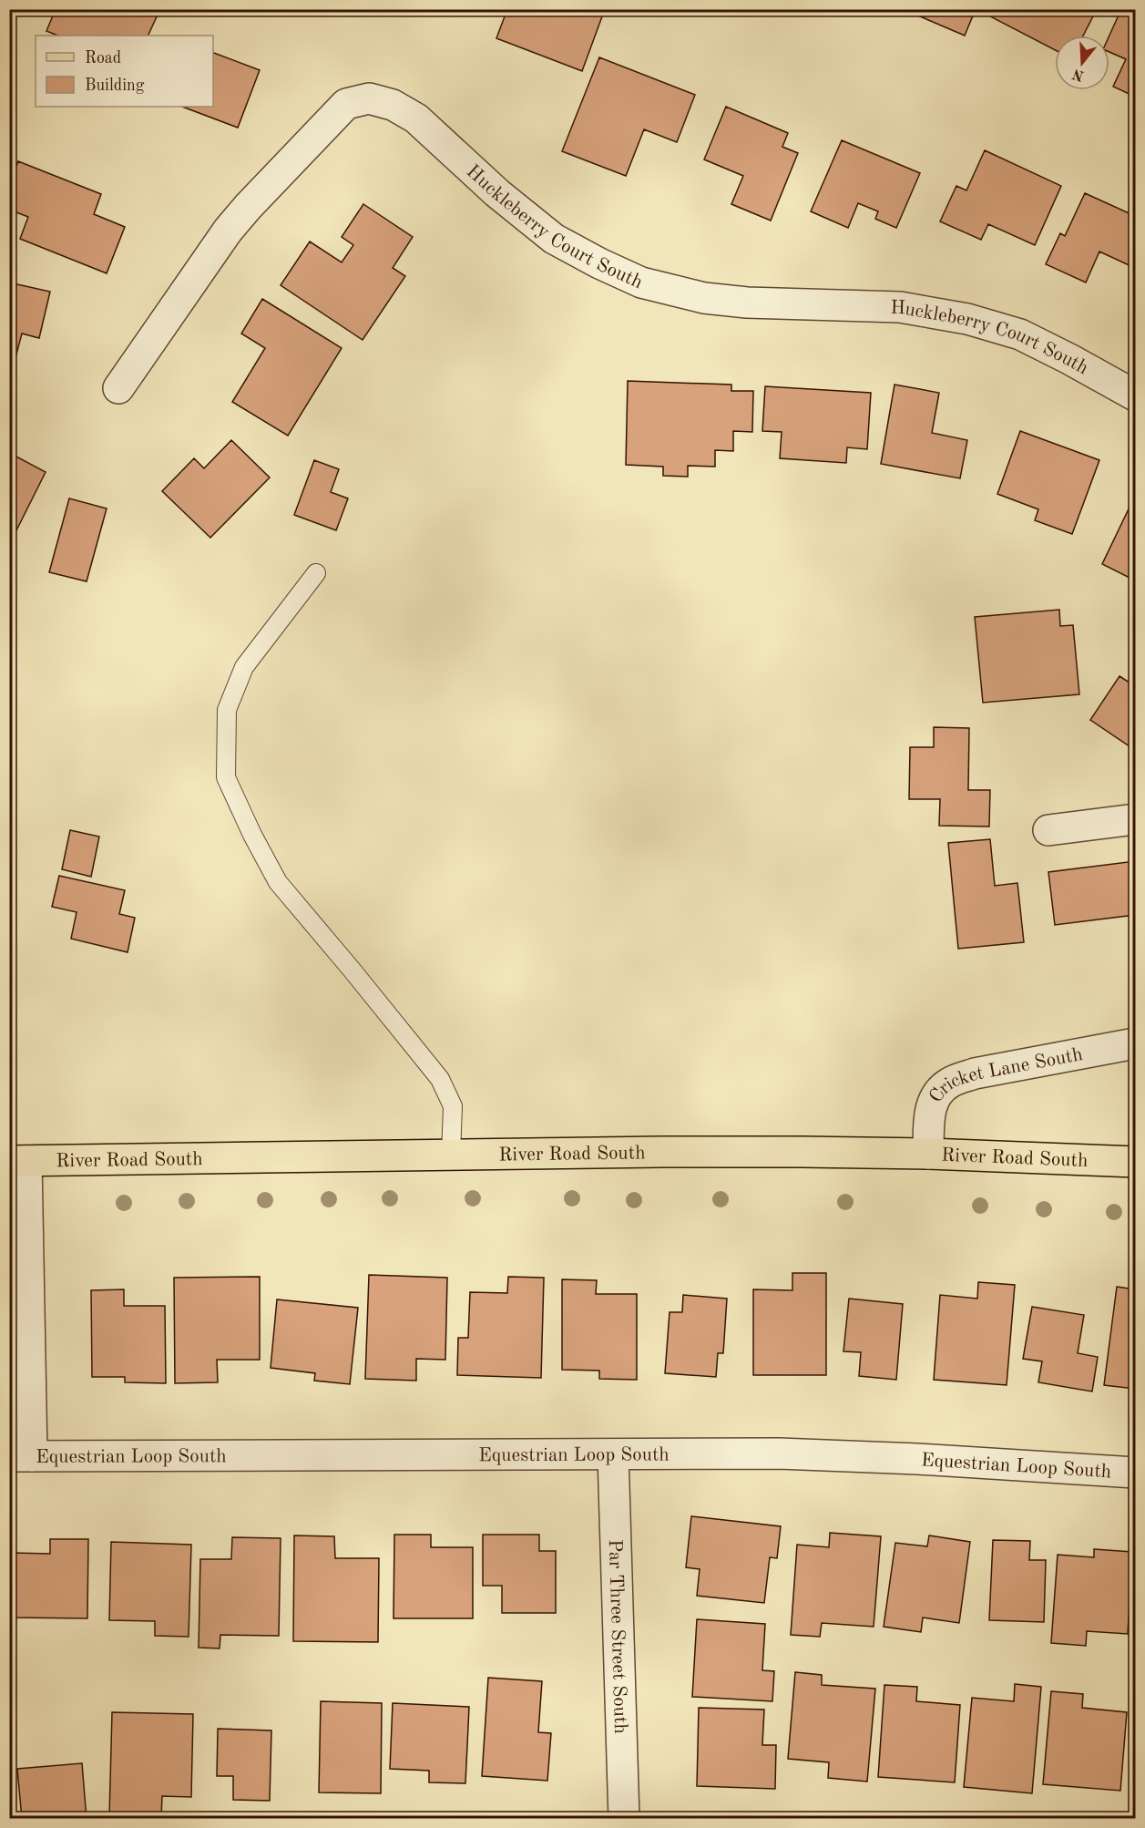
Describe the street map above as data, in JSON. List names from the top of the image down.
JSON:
{
  "streets": {
    "main road": ["River Road South"],
    "street": [
      "Huckleberry Court South",
      "Cricket Lane South",
      "Equestrian Loop South",
      "Par Three Street South"
    ]
  },
  "crossings": [
    ["Cricket Lane South", "River Road South"],
    ["Equestrian Loop South", "Par Three Street South"]
  ],
  "legend": ["Road", "Building"],
  "north": "bottom"
}
